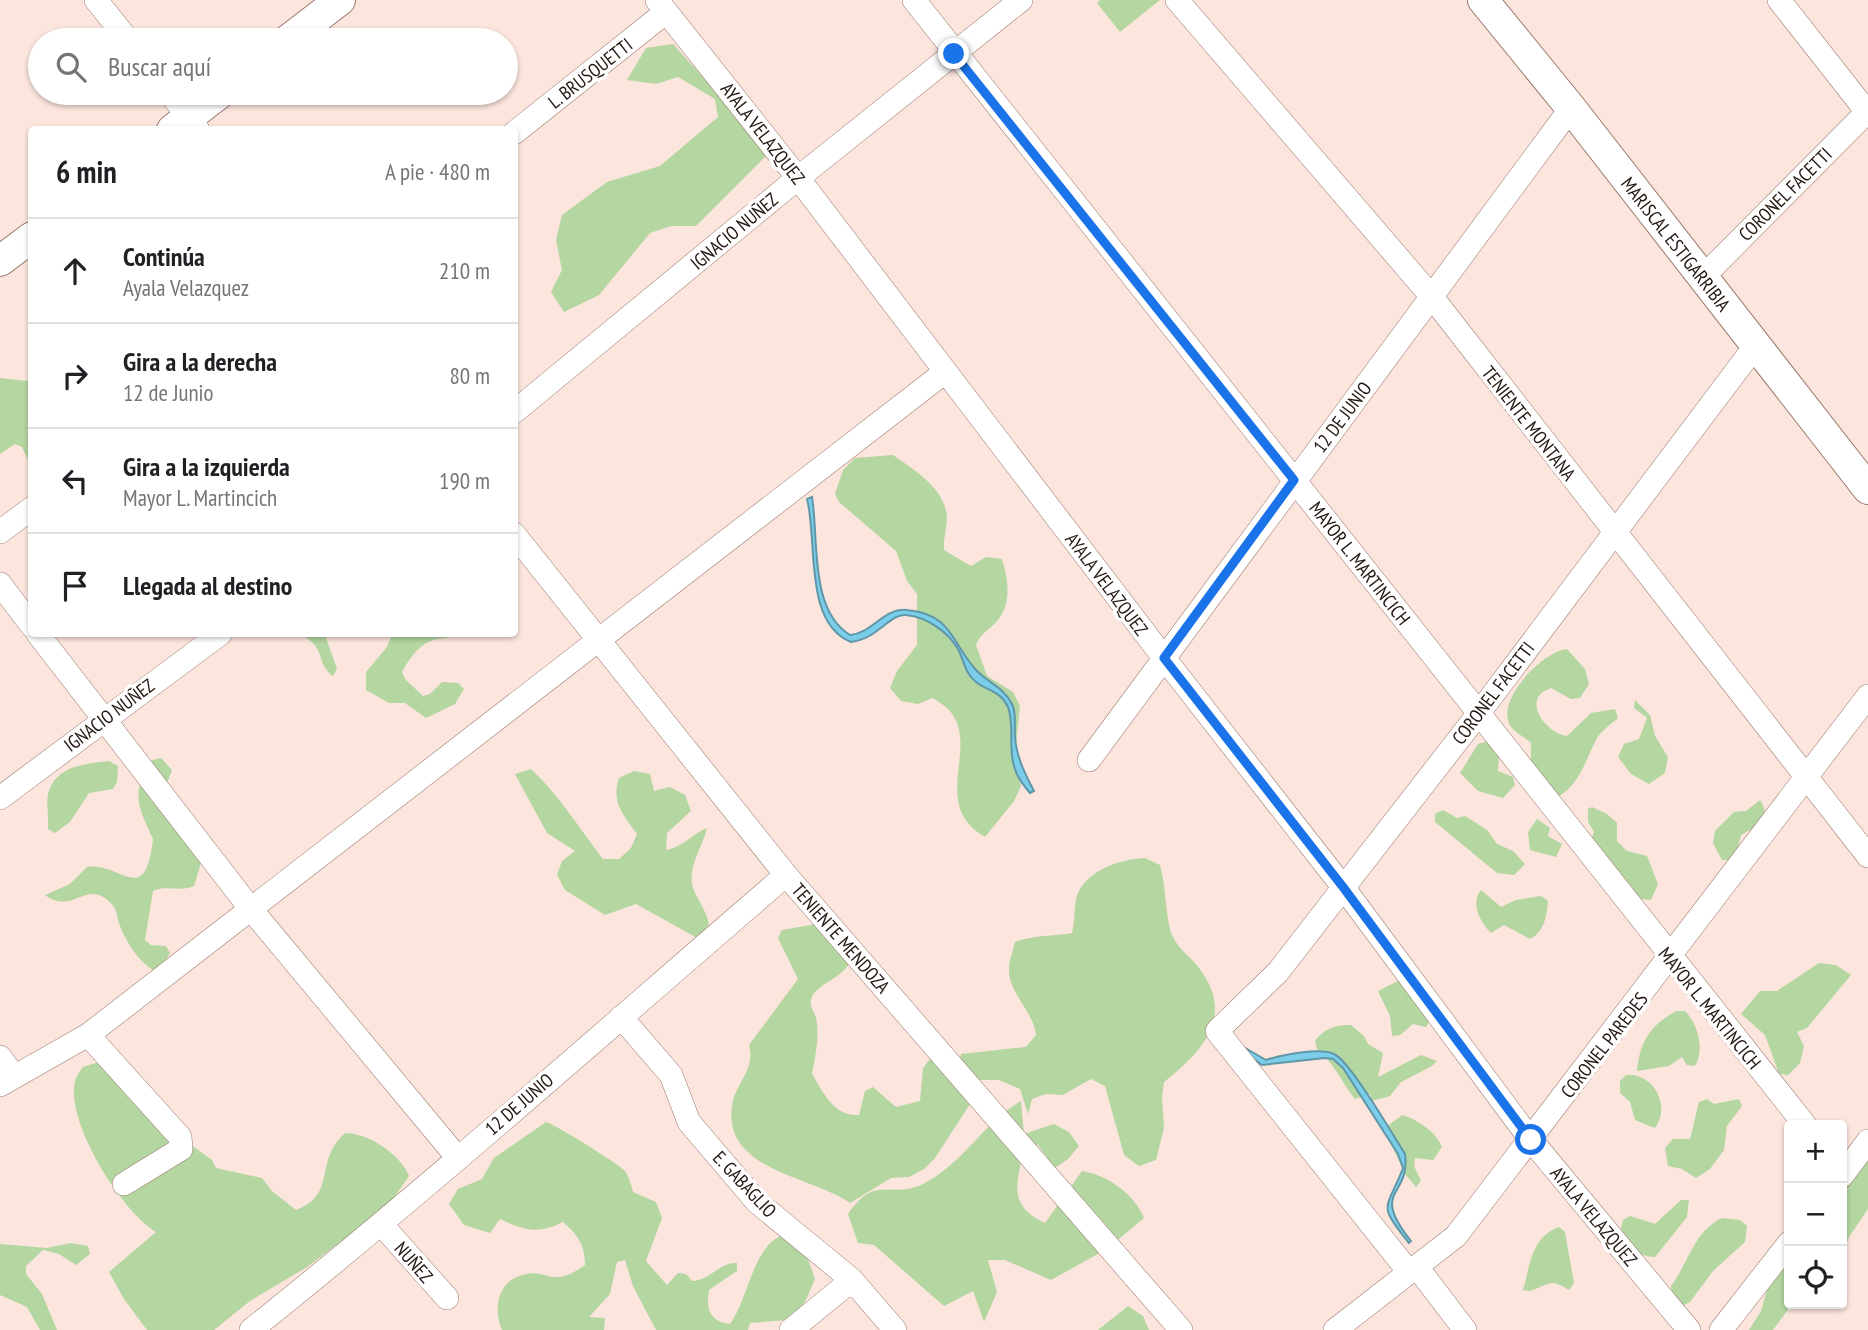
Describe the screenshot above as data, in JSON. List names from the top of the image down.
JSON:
{
  "streets": {
    "street": [
      "L. BRUSQUETTI",
      "AYALA VELAZQUEZ",
      "CORONEL FACETTI",
      "IGNACIO NUÑEZ",
      "MARISCAL ESTIGARRIBIA",
      "12 DE JUNIO",
      "TENIENTE MONTANA",
      "MAYOR L. MARTINCICH",
      "TENIENTE MENDOZA",
      "CORONEL PAREDES",
      "E. GABAGLIO",
      "NUÑEZ"
    ]
  },
  "crossings": [
    ["L. BRUSQUETTI", "AYALA VELAZQUEZ"],
    ["AYALA VELAZQUEZ", "CORONEL FACETTI"],
    ["AYALA VELAZQUEZ", "IGNACIO NUÑEZ"],
    ["AYALA VELAZQUEZ", "12 DE JUNIO"],
    ["AYALA VELAZQUEZ", "CORONEL PAREDES"],
    ["CORONEL FACETTI", "MARISCAL ESTIGARRIBIA"],
    ["CORONEL FACETTI", "TENIENTE MONTANA"],
    ["CORONEL FACETTI", "MAYOR L. MARTINCICH"],
    ["CORONEL FACETTI", "CORONEL PAREDES"],
    ["IGNACIO NUÑEZ", "MAYOR L. MARTINCICH"],
    ["MARISCAL ESTIGARRIBIA", "12 DE JUNIO"],
    ["12 DE JUNIO", "TENIENTE MONTANA"],
    ["12 DE JUNIO", "MAYOR L. MARTINCICH"],
    ["12 DE JUNIO", "TENIENTE MENDOZA"],
    ["12 DE JUNIO", "E. GABAGLIO"],
    ["12 DE JUNIO", "NUÑEZ"],
    ["TENIENTE MONTANA", "CORONEL PAREDES"],
    ["MAYOR L. MARTINCICH", "CORONEL PAREDES"]
  ],
  "page": {
    "search": "Buscar aquí",
    "heading": ["6 min", "A pie · 480 m"],
    "list": [
      ["Continúa", "Ayala Velazquez", "210 m"],
      ["Gira a la derecha", "12 de Junio", "80 m"],
      ["Gira a la izquierda", "Mayor L. Martincich", "190 m"],
      "Llegada al destino"
    ],
    "map_buttons": ["+", "−"]
  }
}
